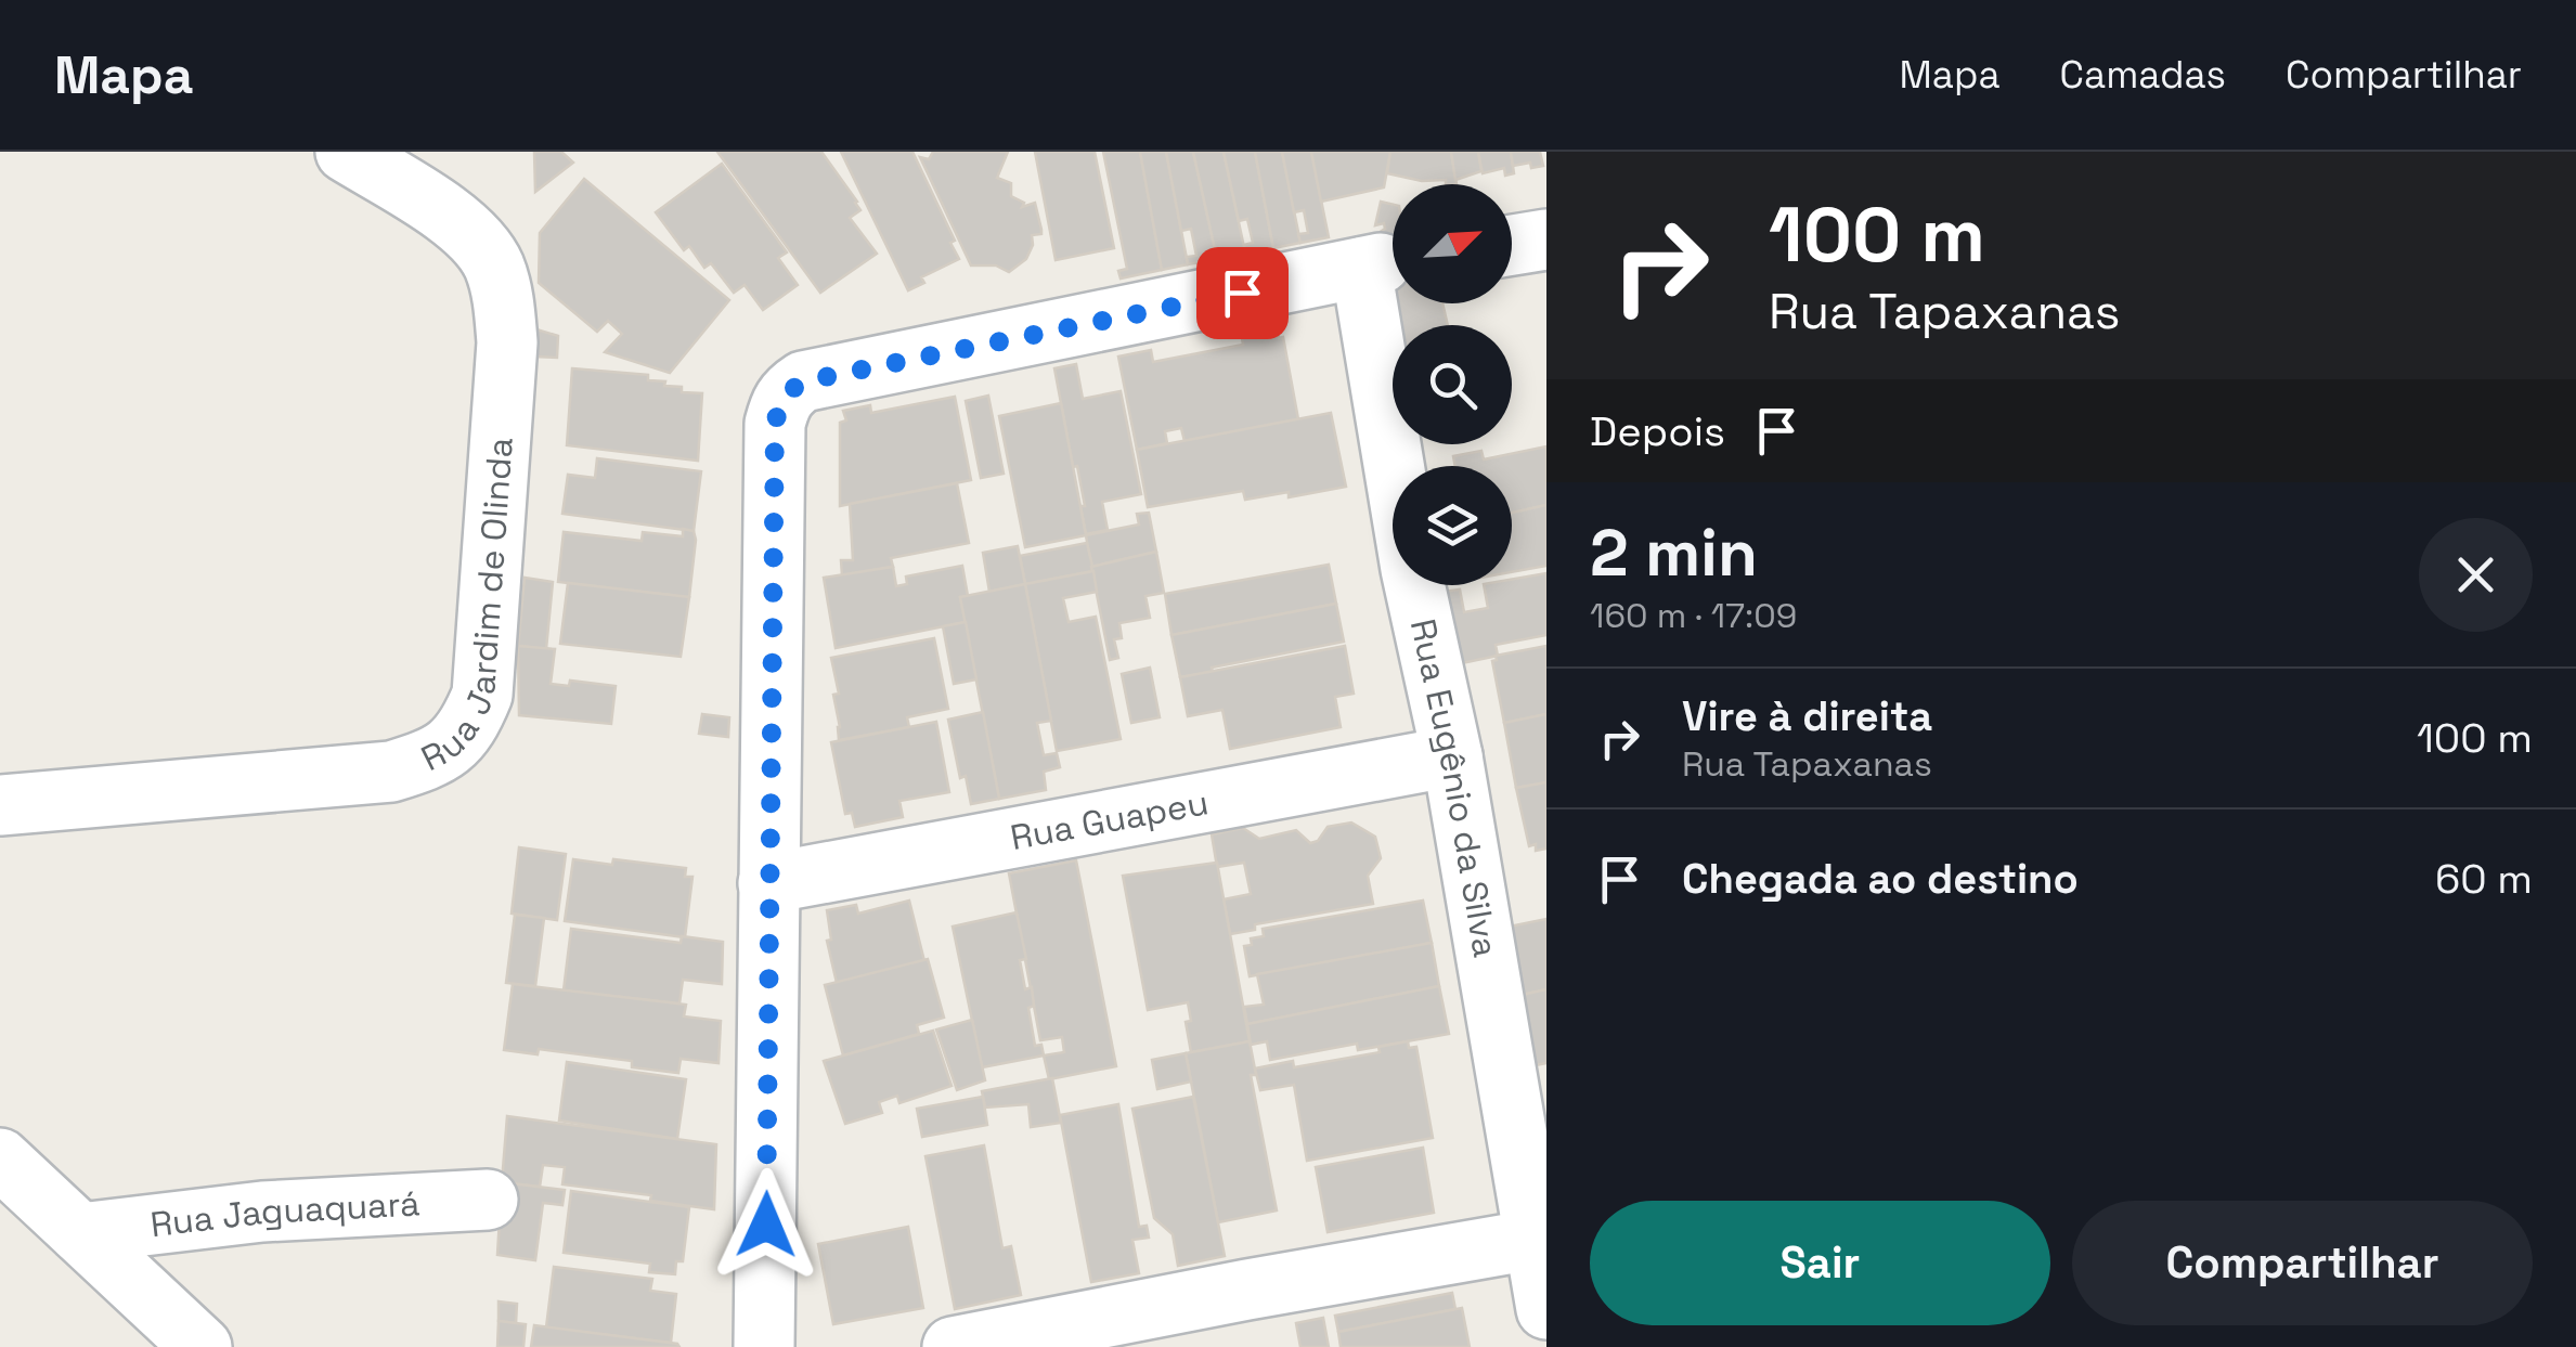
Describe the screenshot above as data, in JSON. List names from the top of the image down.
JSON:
{
  "streets": {
    "street": [
      "Rua Jardim de Olinda",
      "Rua Eugênio da Silva",
      "Rua Guapeu",
      "Rua Jaguaquará"
    ]
  },
  "crossings": [
    ["Rua Eugênio da Silva", "Rua Guapeu"]
  ],
  "north": "top right",
  "page": {
    "header": "Mapa",
    "nav": ["Mapa", "Camadas", "Compartilhar"],
    "turn": ["100 m", "Rua Tapaxanas"],
    "then": "Depois",
    "heading": ["2 min", "160 m · 17:09"],
    "list": [
      {
        "name": "Vire à direita",
        "note": "Rua Tapaxanas",
        "value": "100 m"
      },
      {
        "name": "Chegada ao destino",
        "value": "60 m"
      }
    ],
    "buttons": ["Sair", "Compartilhar"]
  }
}
